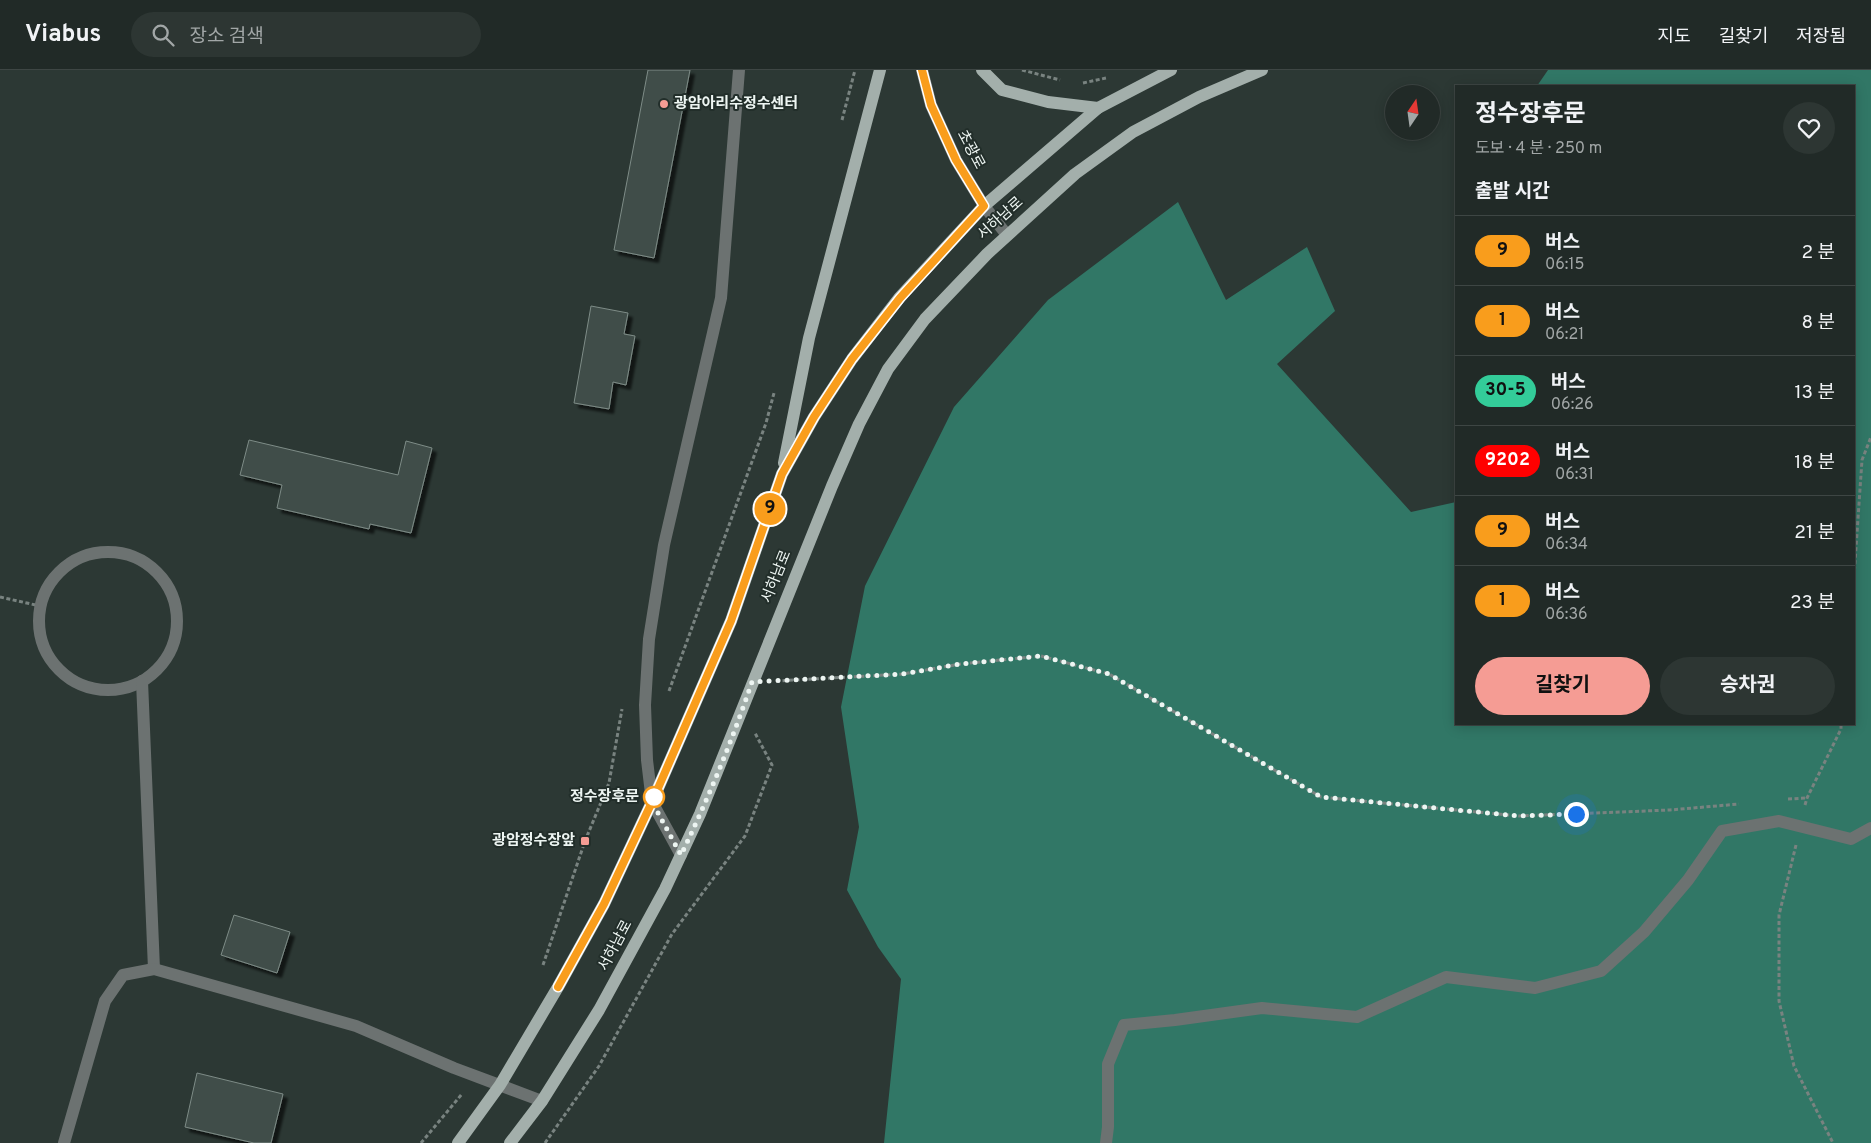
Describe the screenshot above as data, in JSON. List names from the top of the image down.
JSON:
{
  "streets": {
    "main road": ["서하남로"],
    "street": ["초광로"]
  },
  "crossings": [
    ["초광로", "서하남로"]
  ],
  "places": {
    "other": ["광암아리수정수센터", "정수장후문"],
    "transit": ["광암정수장앞"]
  },
  "lines": ["bus line 9"],
  "north": "top",
  "page": {
    "header": "Viabus",
    "search": "장소 검색",
    "nav": ["지도", "길찾기", "저장됨"],
    "on_map": "9",
    "heading": [
      ["정수장후문", "도보 · 4 분 · 250 m"],
      "출발 시간"
    ],
    "list": [
      {
        "mark": "9",
        "name": "버스",
        "note": "06:15",
        "value": "2 분"
      },
      {
        "mark": "1",
        "name": "버스",
        "note": "06:21",
        "value": "8 분"
      },
      {
        "mark": "30-5",
        "name": "버스",
        "note": "06:26",
        "value": "13 분"
      },
      {
        "mark": "9202",
        "name": "버스",
        "note": "06:31",
        "value": "18 분"
      },
      {
        "mark": "9",
        "name": "버스",
        "note": "06:34",
        "value": "21 분"
      },
      {
        "mark": "1",
        "name": "버스",
        "note": "06:36",
        "value": "23 분"
      }
    ],
    "buttons": ["길찾기", "승차권"]
  }
}
